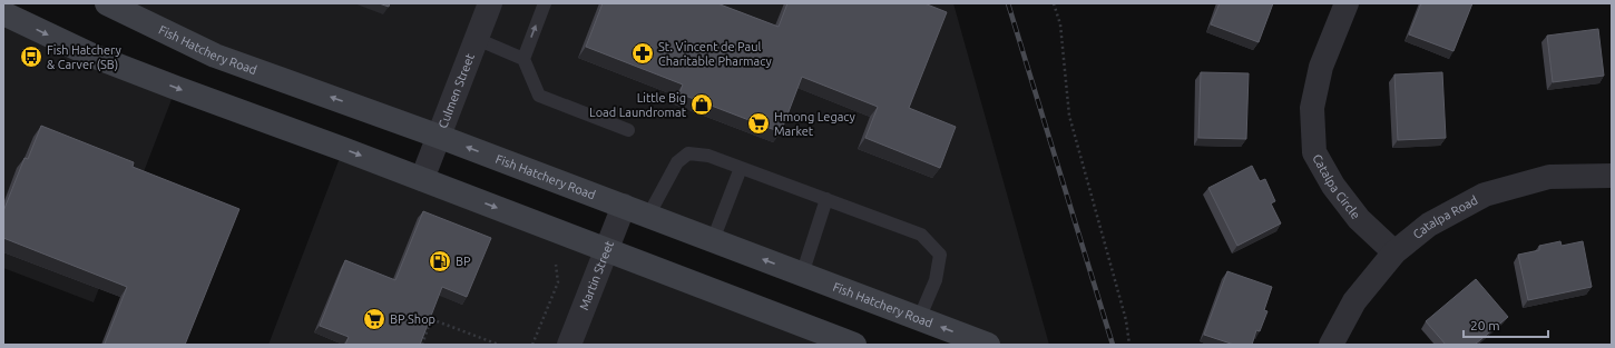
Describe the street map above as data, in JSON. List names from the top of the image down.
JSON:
{
  "streets": {
    "main road": ["Fish Hatchery Road"],
    "street": [
      "Culmen Street",
      "Catalpa Circle",
      "Catalpa Road",
      "Martin Street"
    ]
  },
  "crossings": [
    ["Fish Hatchery Road", "Culmen Street"],
    ["Fish Hatchery Road", "Martin Street"],
    ["Catalpa Circle", "Catalpa Road"]
  ],
  "places": {
    "pharmacy": ["St. Vincent de Paul Charitable Pharmacy"],
    "bus stop": ["Fish Hatchery & Carver (SB)"],
    "shop": ["Little Big Load Laundromat"],
    "supermarket": ["Hmong Legacy Market", "BP Shop"],
    "fuel station": ["BP"]
  },
  "scale_bar": "20 m"
}
